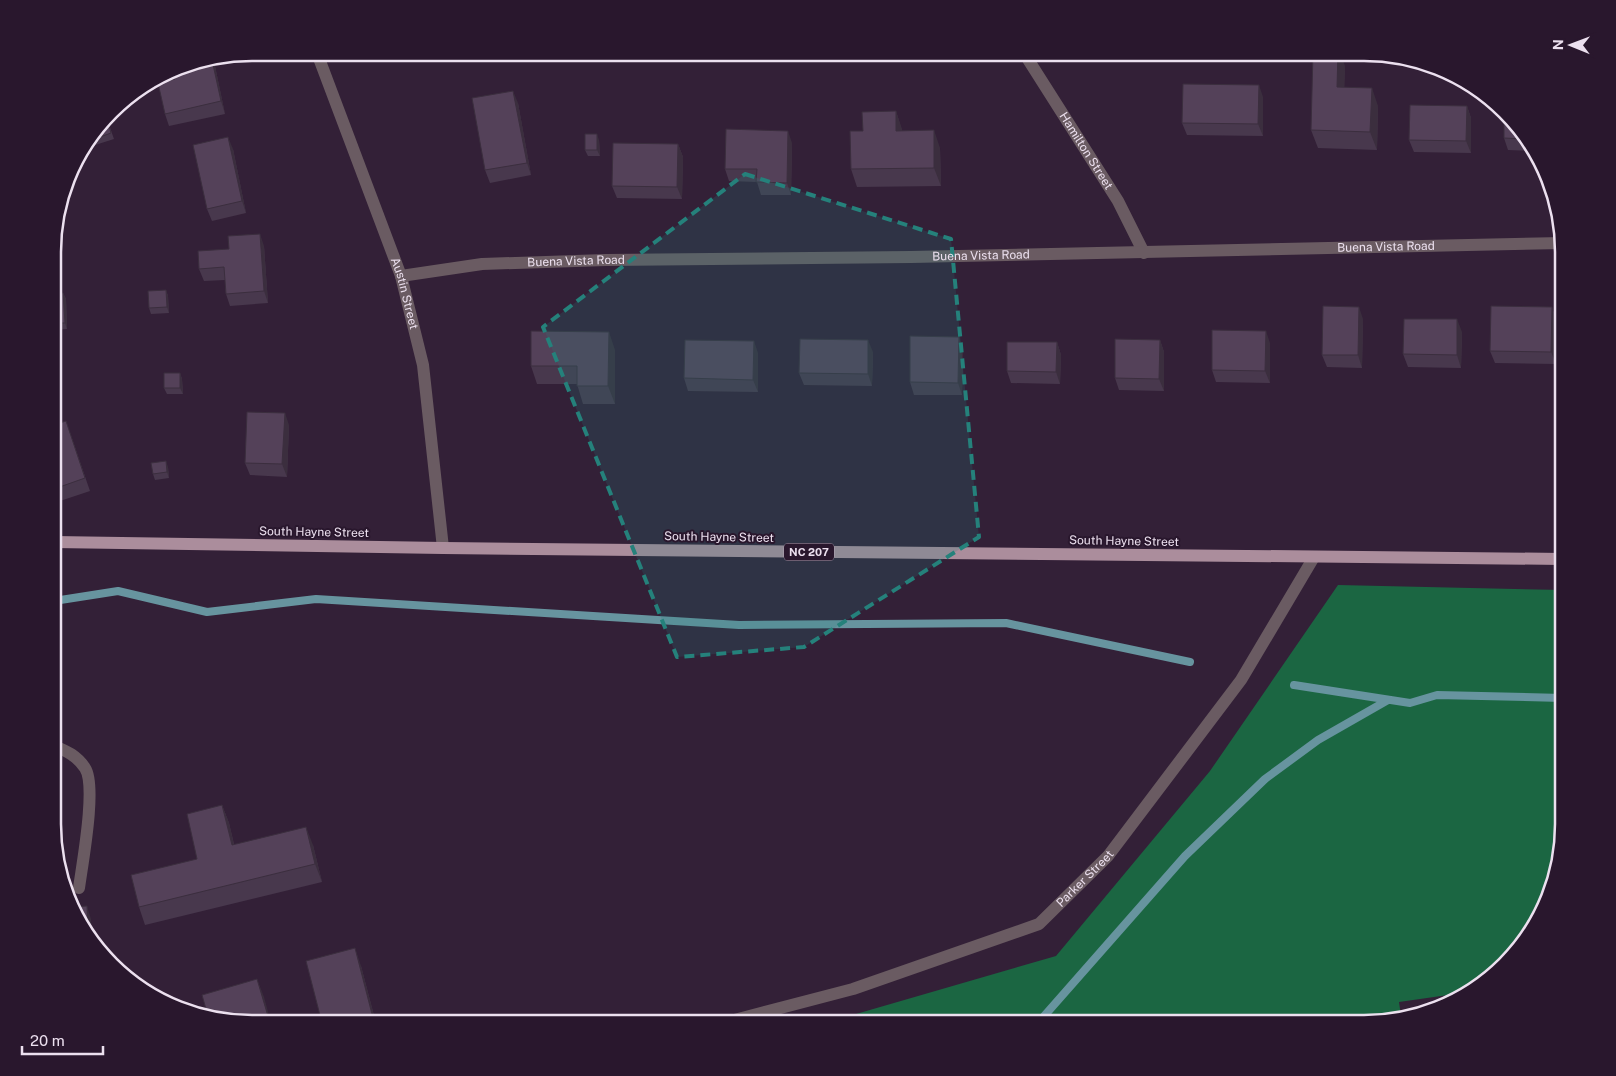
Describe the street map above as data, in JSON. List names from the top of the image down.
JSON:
{
  "streets": {
    "main road": ["South Hayne Street", "NC 207"],
    "street": [
      "Hamilton Street",
      "Buena Vista Road",
      "Austin Street",
      "Parker Street"
    ]
  },
  "crossings": [
    ["Hamilton Street", "Buena Vista Road"],
    ["Buena Vista Road", "Austin Street"],
    ["Austin Street", "South Hayne Street"],
    ["South Hayne Street", "Parker Street"]
  ],
  "scale_bar": "20 m",
  "north": "left"
}
